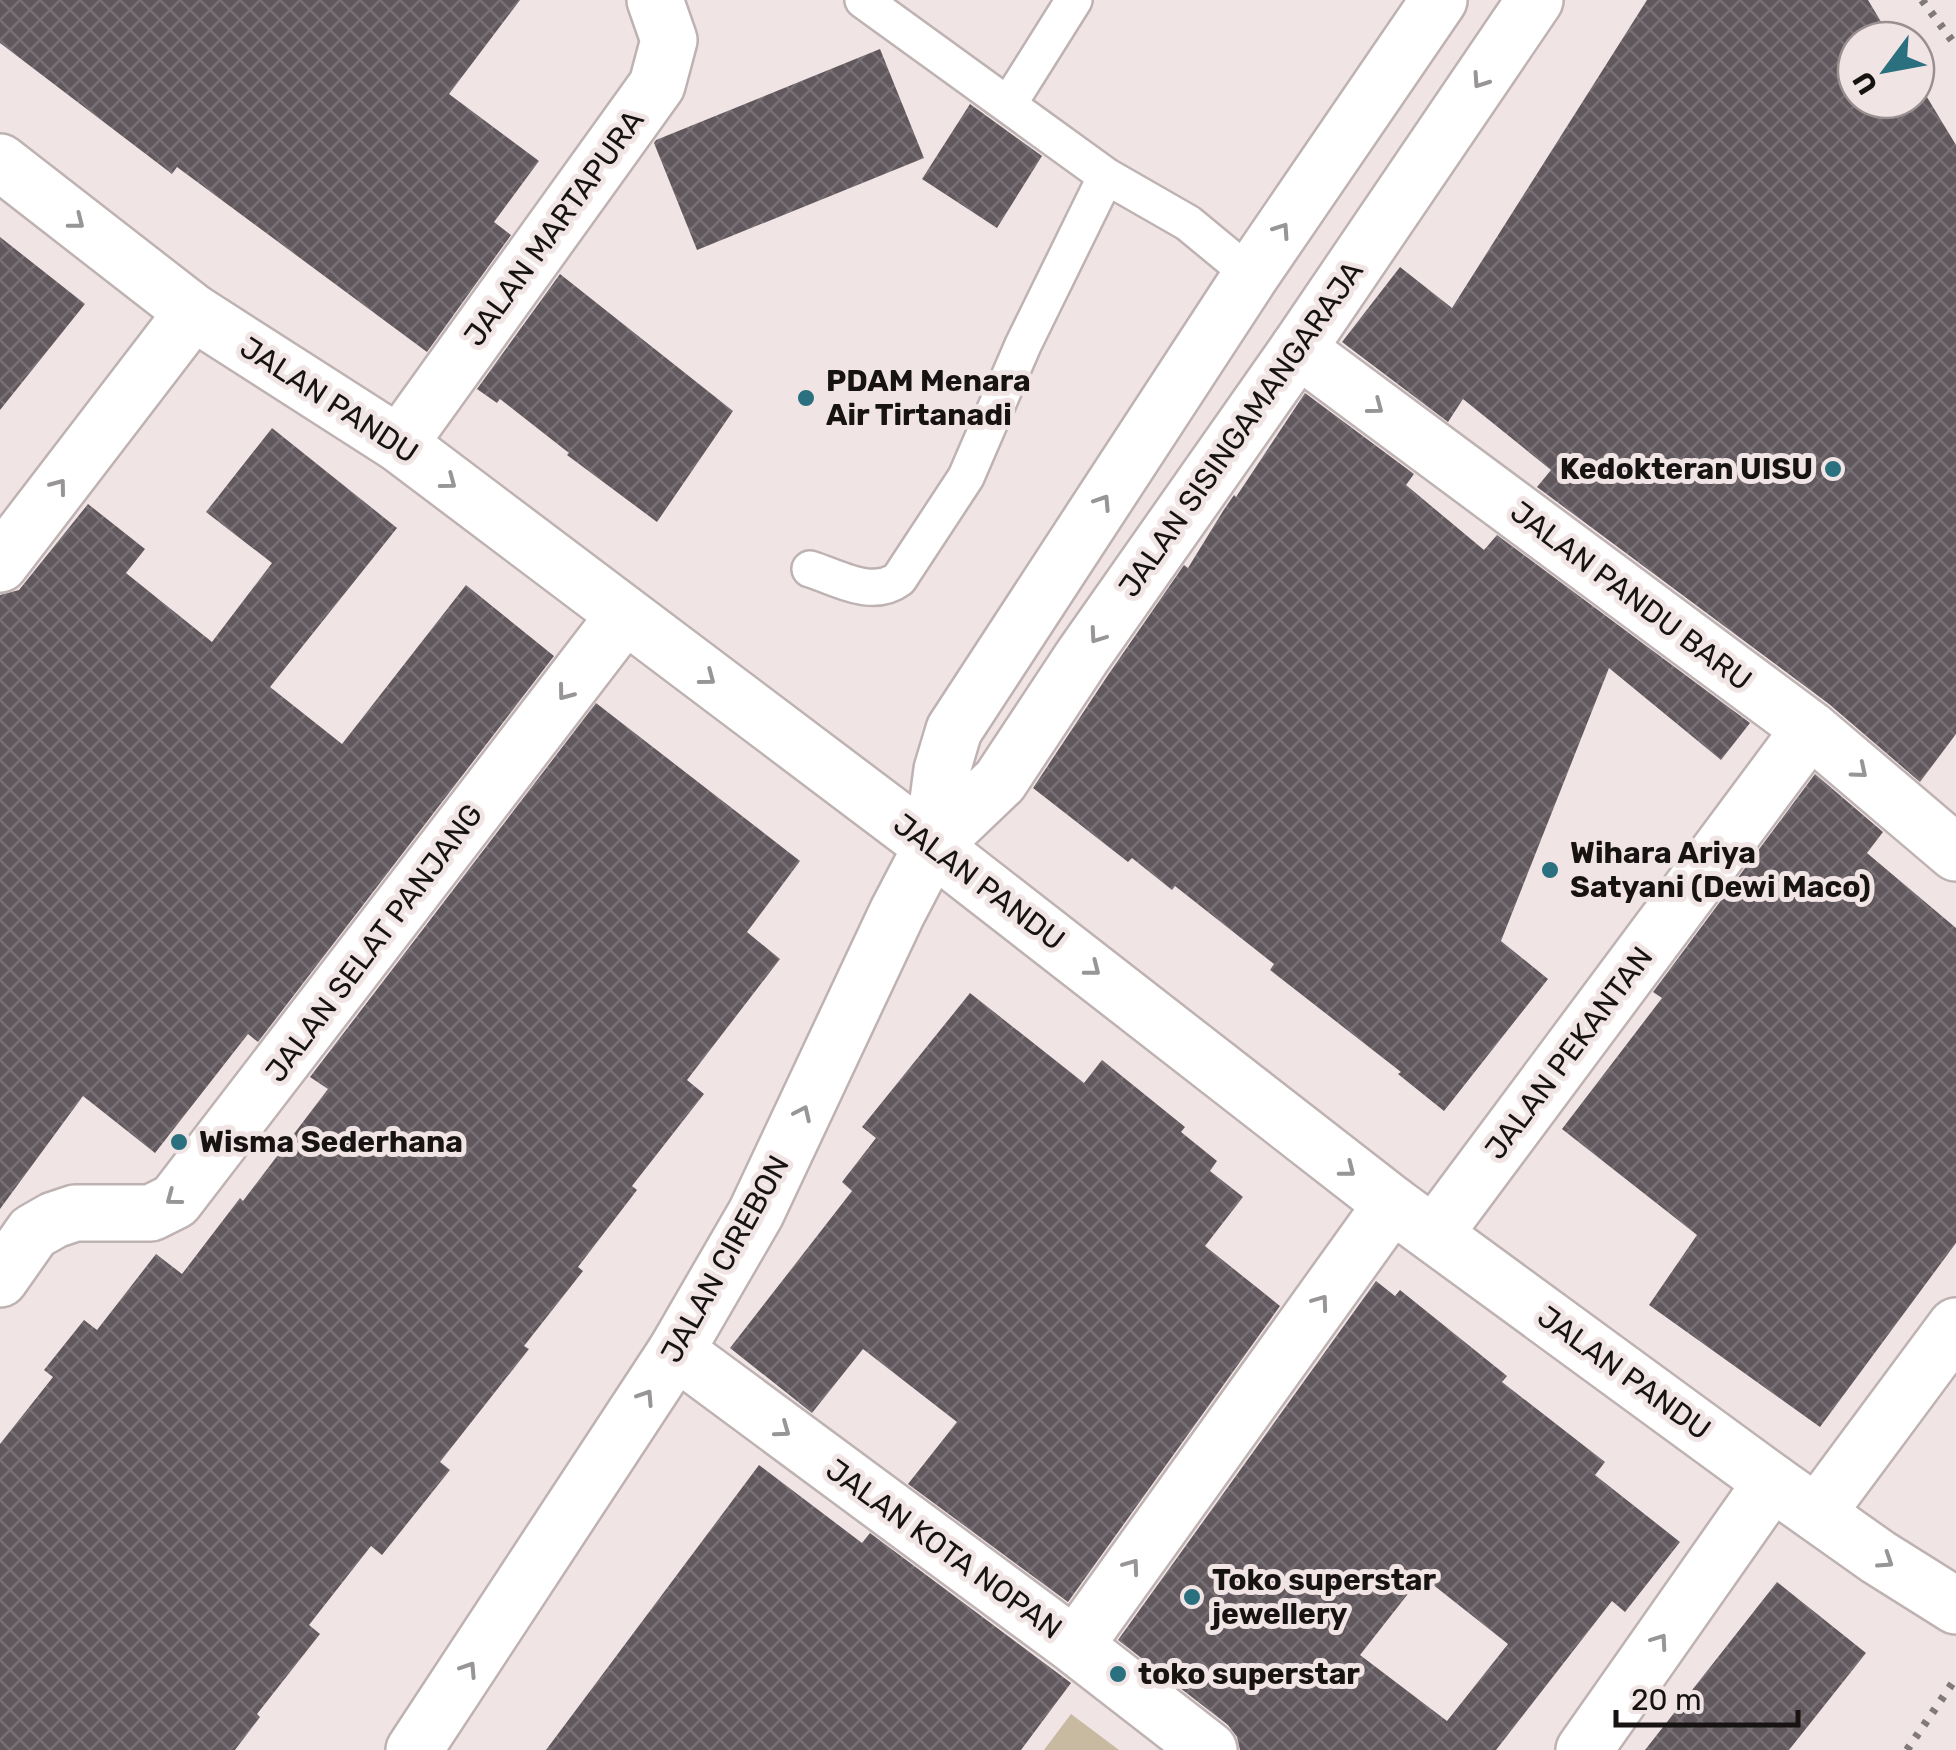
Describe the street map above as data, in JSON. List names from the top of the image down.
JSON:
{
  "streets": {
    "main road": [
      "JALAN MARTAPURA",
      "JALAN PANDU",
      "JALAN SISINGAMANGARAJA",
      "JALAN PANDU BARU",
      "JALAN SELAT PANJANG",
      "JALAN PEKANTAN",
      "JALAN CIREBON",
      "JALAN KOTA NOPAN"
    ]
  },
  "crossings": [
    ["JALAN MARTAPURA", "JALAN PANDU"],
    ["JALAN PANDU", "JALAN SISINGAMANGARAJA"],
    ["JALAN PANDU", "JALAN SELAT PANJANG"],
    ["JALAN PANDU", "JALAN PEKANTAN"],
    ["JALAN PANDU", "JALAN CIREBON"],
    ["JALAN SISINGAMANGARAJA", "JALAN PANDU BARU"],
    ["JALAN SISINGAMANGARAJA", "JALAN CIREBON"],
    ["JALAN PANDU BARU", "JALAN PEKANTAN"],
    ["JALAN PEKANTAN", "JALAN KOTA NOPAN"],
    ["JALAN CIREBON", "JALAN KOTA NOPAN"]
  ],
  "one_way": [
    "JALAN PANDU",
    "JALAN PANDU BARU",
    "JALAN SELAT PANJANG",
    "JALAN CIREBON",
    "JALAN KOTA NOPAN"
  ],
  "places": [
    "PDAM Menara Air Tirtanadi",
    "Kedokteran UISU",
    "Wihara Ariya Satyani (Dewi Maco)",
    "Wisma Sederhana",
    "Toko superstar jewellery",
    "toko superstar"
  ],
  "scale_bar": "20 m",
  "north": "bottom left"
}
